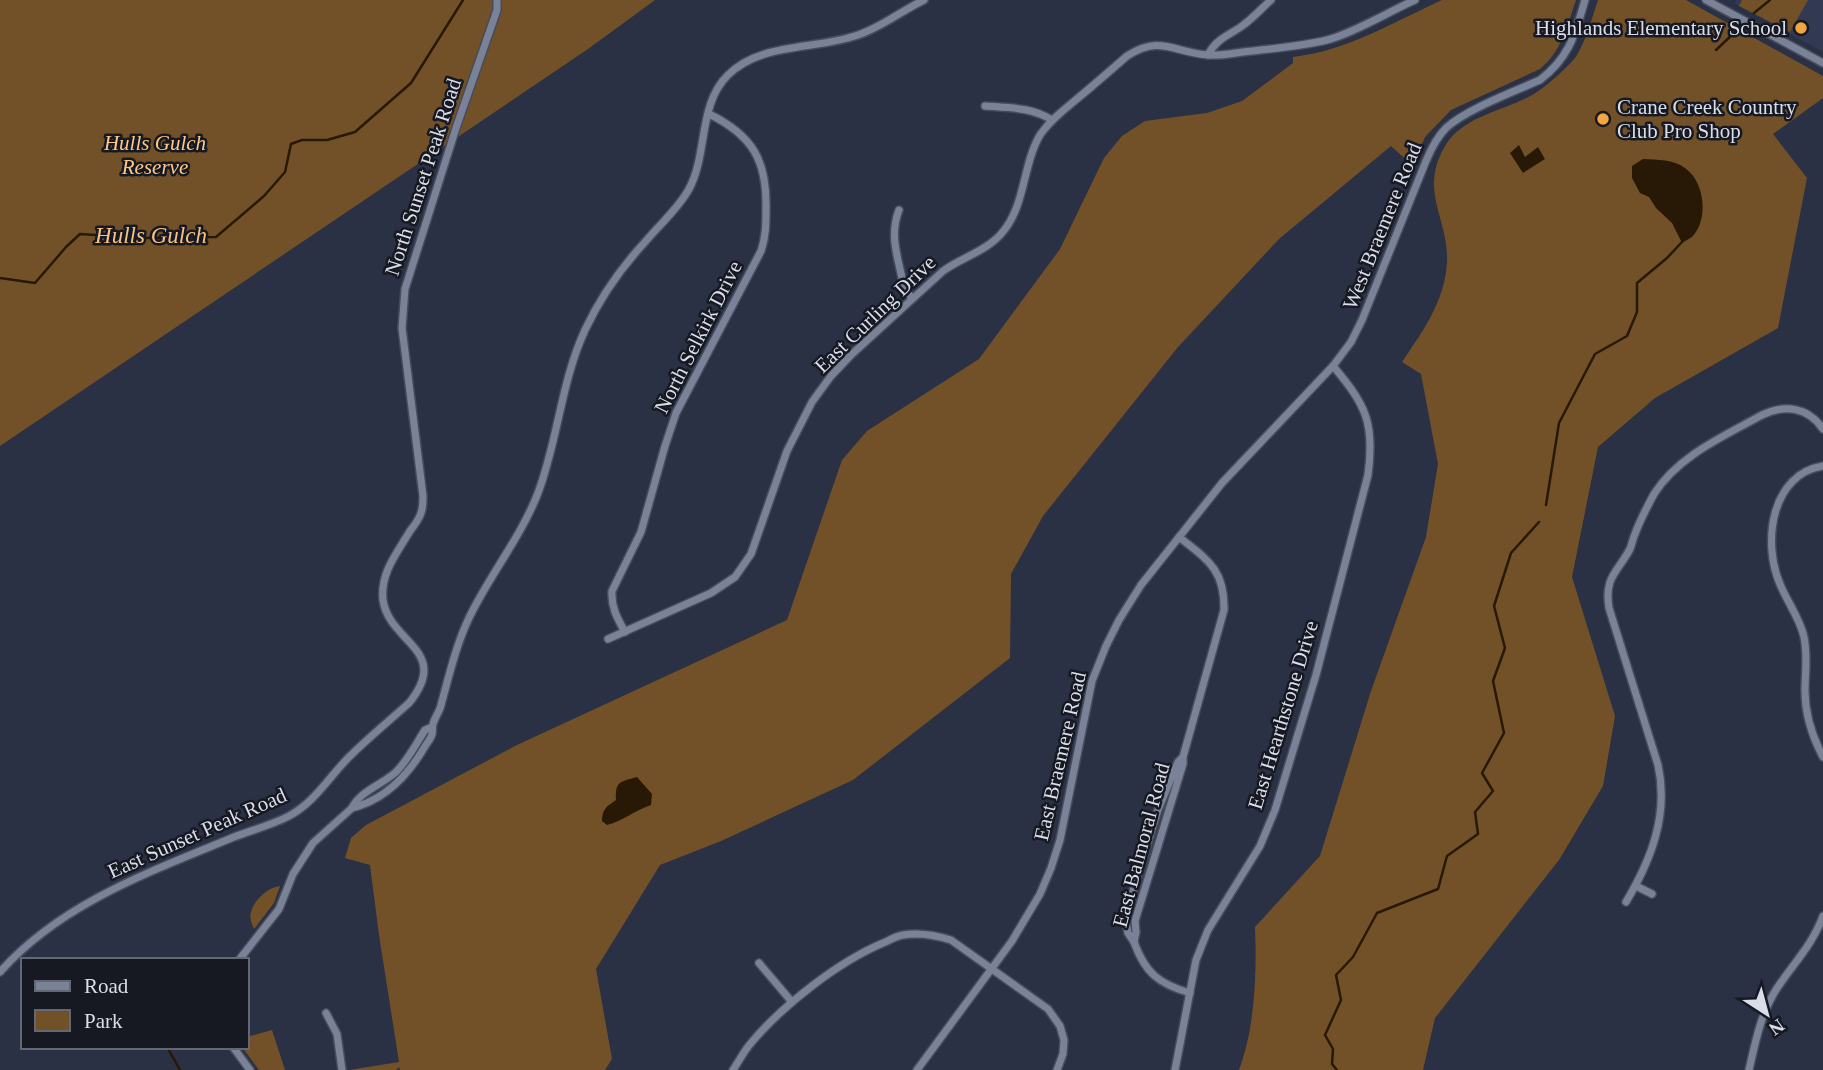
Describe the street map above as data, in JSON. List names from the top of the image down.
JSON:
{
  "streets": {
    "street": [
      "North Sunset Peak Road",
      "West Braemere Road",
      "East Curling Drive",
      "North Selkirk Drive",
      "East Hearthstone Drive",
      "East Braemere Road",
      "East Sunset Peak Road",
      "East Balmoral Road"
    ]
  },
  "crossings": [
    ["North Sunset Peak Road", "East Sunset Peak Road"],
    ["West Braemere Road", "East Hearthstone Drive"],
    ["West Braemere Road", "East Braemere Road"],
    ["East Curling Drive", "North Selkirk Drive"],
    ["East Hearthstone Drive", "East Braemere Road"],
    ["East Hearthstone Drive", "East Balmoral Road"],
    ["East Braemere Road", "East Balmoral Road"]
  ],
  "water": ["Hulls Gulch"],
  "parks": ["Hulls Gulch Reserve"],
  "places": ["Highlands Elementary School", "Crane Creek Country Club Pro Shop"],
  "legend": ["Road", "Park"],
  "north": "bottom right"
}
